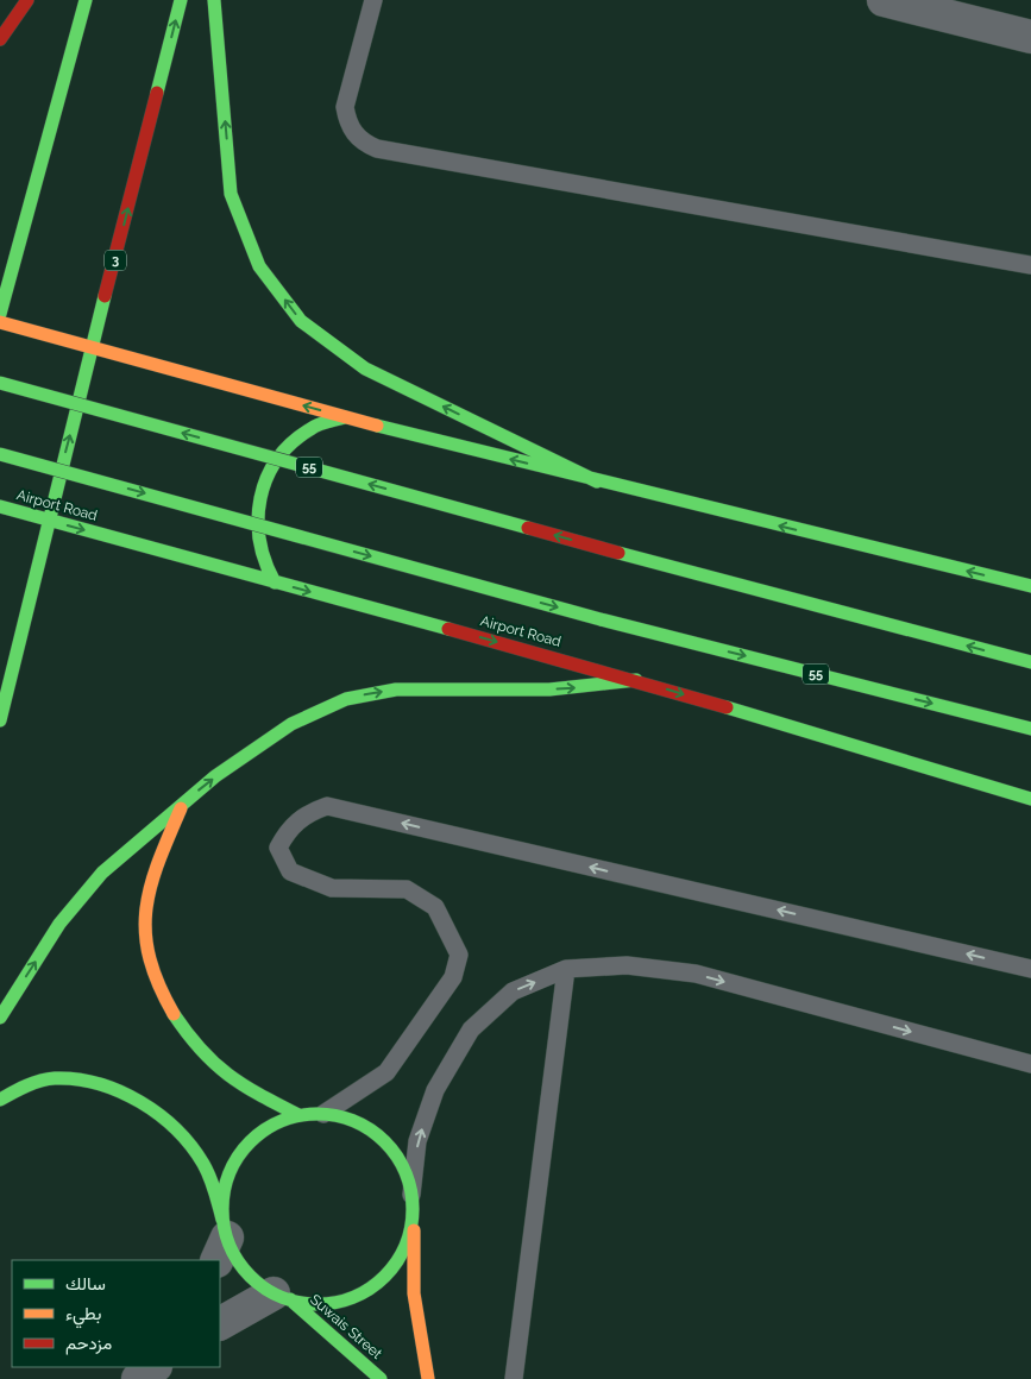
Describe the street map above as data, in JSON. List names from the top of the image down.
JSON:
{
  "streets": {
    "main road": [
      "3",
      "55",
      "Airport Road",
      "Suwais Street"
    ]
  },
  "crossings": [
    ["3", "Airport Road"]
  ],
  "legend": ["سالك", "بطيء", "مزدحم"]
}
